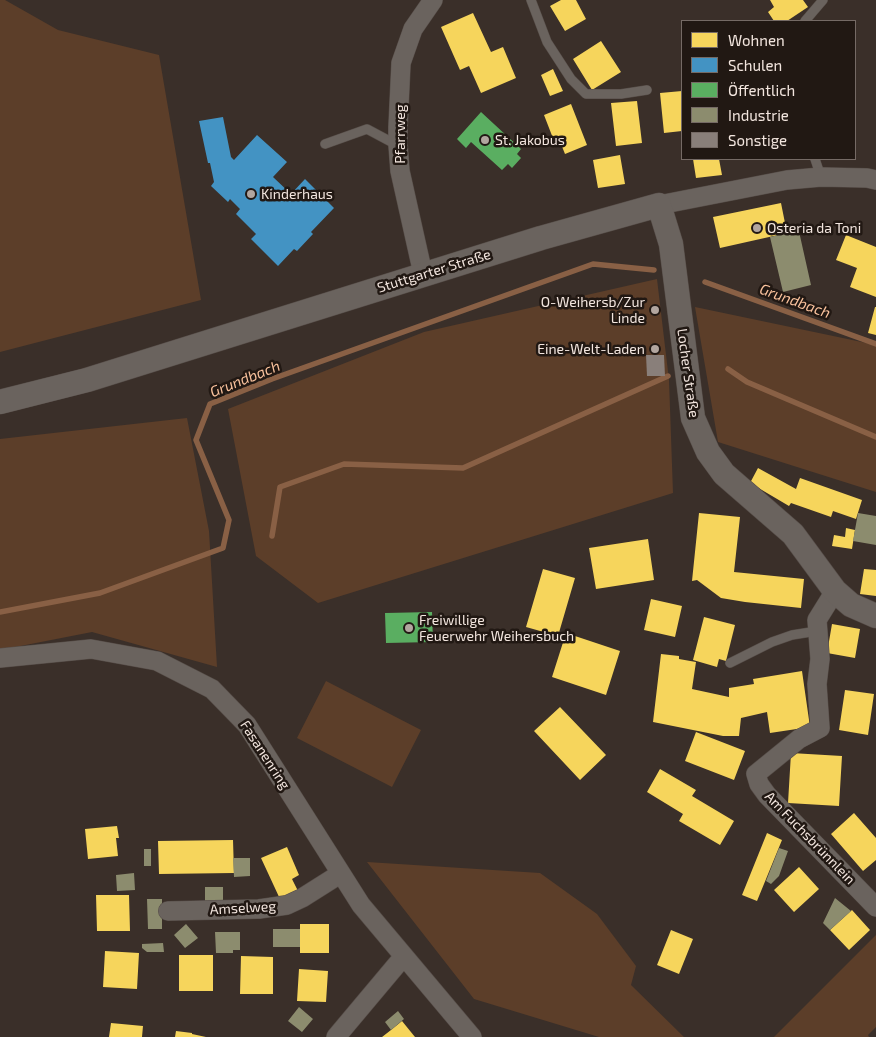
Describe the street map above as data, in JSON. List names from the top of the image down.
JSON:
{
  "streets": {
    "street": [
      "Pfarrweg",
      "Stuttgarter Straße",
      "Locher Straße",
      "Fasanenring",
      "Am Fuchsbrünnlein",
      "Amselweg"
    ]
  },
  "crossings": [
    ["Pfarrweg", "Stuttgarter Straße"],
    ["Stuttgarter Straße", "Locher Straße"],
    ["Locher Straße", "Am Fuchsbrünnlein"],
    ["Fasanenring", "Amselweg"]
  ],
  "water": ["Grundbach"],
  "places": [
    "St. Jakobus",
    "Kinderhaus",
    "Osteria da Toni",
    "O-Weihersb/Zur Linde",
    "Eine-Welt-Laden",
    "Freiwillige Feuerwehr Weihersbuch"
  ],
  "legend": [
    "Wohnen",
    "Schulen",
    "Öffentlich",
    "Industrie",
    "Sonstige"
  ]
}
